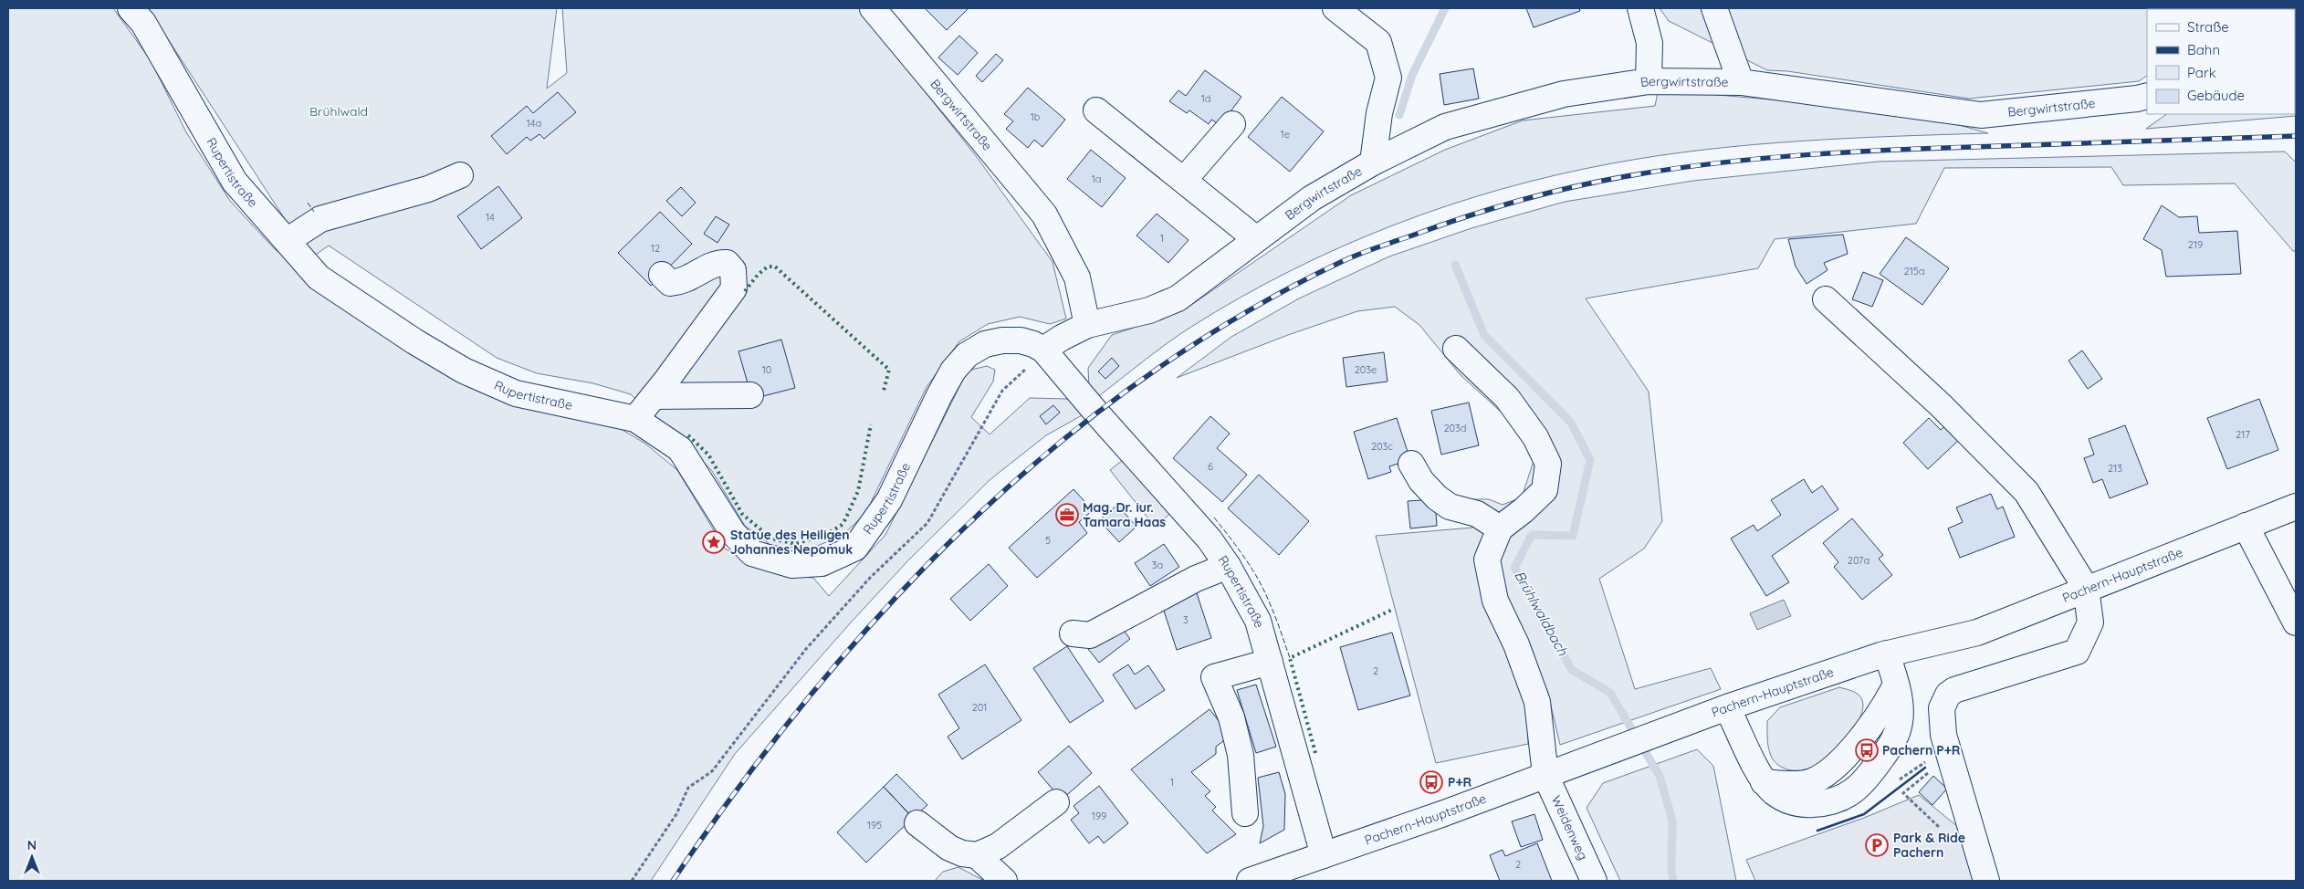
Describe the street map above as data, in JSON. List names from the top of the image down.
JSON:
{
  "streets": {
    "main road": [
      "Bergwirtstraße",
      "Rupertistraße",
      "Pachern-Hauptstraße",
      "Weidenweg"
    ]
  },
  "crossings": [
    ["Bergwirtstraße", "Rupertistraße"],
    ["Rupertistraße", "Pachern-Hauptstraße"],
    ["Pachern-Hauptstraße", "Weidenweg"]
  ],
  "water": ["Brühlwaldbach"],
  "parks": ["Brühlwald"],
  "places": {
    "office": ["Mag. Dr. iur. Tamara Haas"],
    "place": ["Statue des Heiligen Johannes Nepomuk"],
    "bus stop": ["Pachern P+R", "P+R"],
    "parking": ["Park & Ride Pachern"]
  },
  "house_numbers": [
    "1d",
    "1b",
    "14a",
    "1e",
    "1a",
    "14",
    "1",
    "219",
    "12",
    "215a",
    "10",
    "203e",
    "203d",
    "217",
    "203c",
    "6",
    "213",
    "5",
    "207a",
    "3a",
    "3",
    "2",
    "201",
    "1",
    "199",
    "195",
    "2"
  ],
  "legend": [
    "Straße",
    "Bahn",
    "Park",
    "Gebäude"
  ],
  "north": "top"
}
